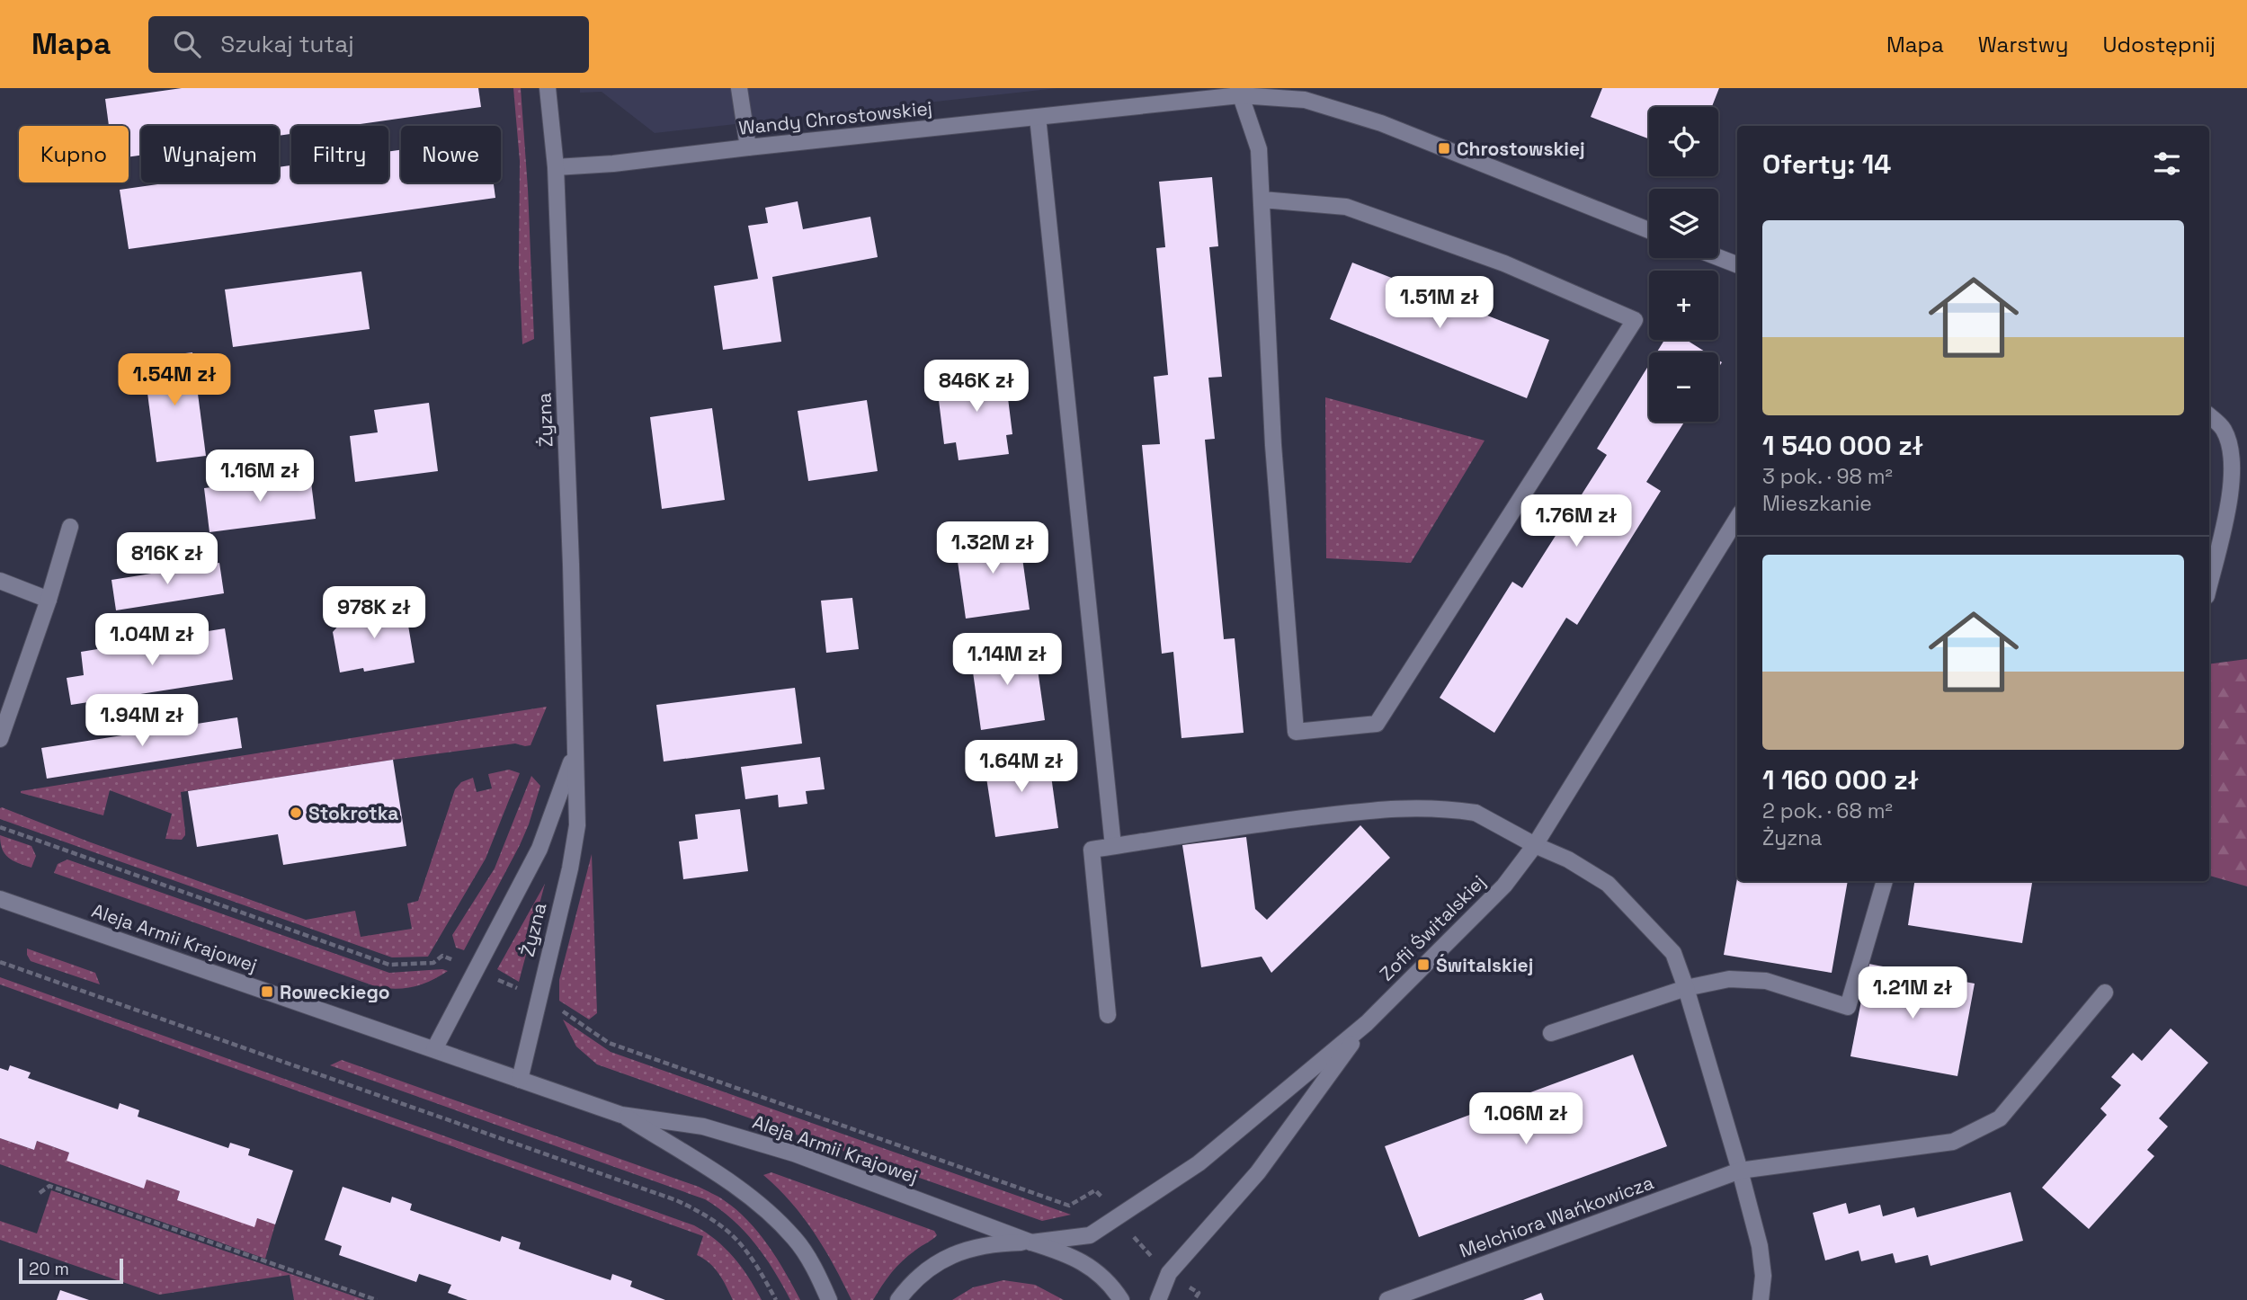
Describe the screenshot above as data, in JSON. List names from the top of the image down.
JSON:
{
  "streets": {
    "street": [
      "Wandy Chrostowskiej",
      "Żyzna",
      "Zofii Świtalskiej",
      "Aleja Armii Krajowej",
      "Melchiora Wańkowicza"
    ]
  },
  "crossings": [
    ["Wandy Chrostowskiej", "Żyzna"],
    ["Żyzna", "Aleja Armii Krajowej"],
    ["Zofii Świtalskiej", "Aleja Armii Krajowej"]
  ],
  "places": {
    "transit": ["Chrostowskiej", "Świtalskiej", "Roweckiego"],
    "other": ["Stokrotka"]
  },
  "scale_bar": "20 m",
  "page": {
    "header": "Mapa",
    "search": "Szukaj tutaj",
    "nav": ["Mapa", "Warstwy", "Udostępnij"],
    "map_buttons": ["+", "−"],
    "chip": [
      "Kupno",
      "Wynajem",
      "Filtry",
      "Nowe"
    ],
    "heading": "Oferty: 14",
    "list": [
      {
        "name": "1 540 000 zł",
        "note": "3 pok. · 98 m² · Mieszkanie"
      },
      {
        "name": "1 160 000 zł",
        "note": "2 pok. · 68 m² · Żyzna"
      }
    ],
    "price": [
      "1.51M zł",
      "1.54M zł",
      "846K zł",
      "1.16M zł",
      "1.76M zł",
      "1.32M zł",
      "816K zł",
      "978K zł",
      "1.04M zł",
      "1.14M zł",
      "1.94M zł",
      "1.64M zł",
      "1.21M zł",
      "1.06M zł"
    ],
    "scale": "20 m"
  }
}
